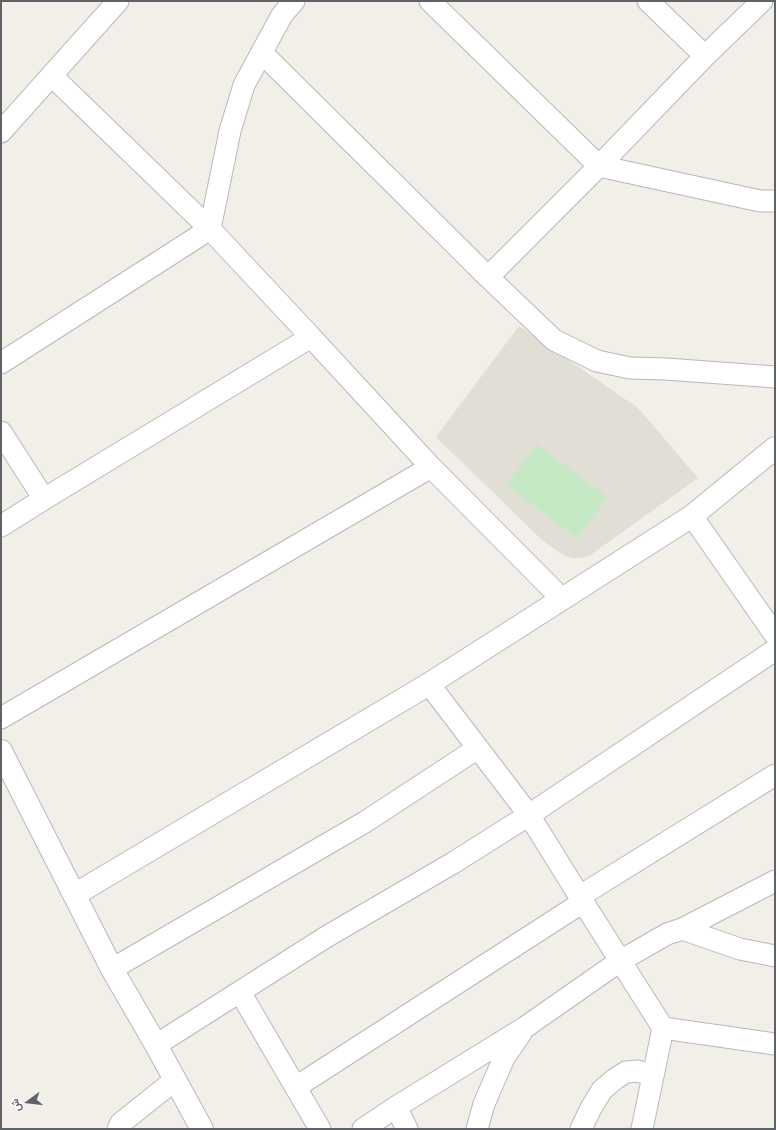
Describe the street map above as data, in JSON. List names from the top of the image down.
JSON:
{
  "north": "left"
}
